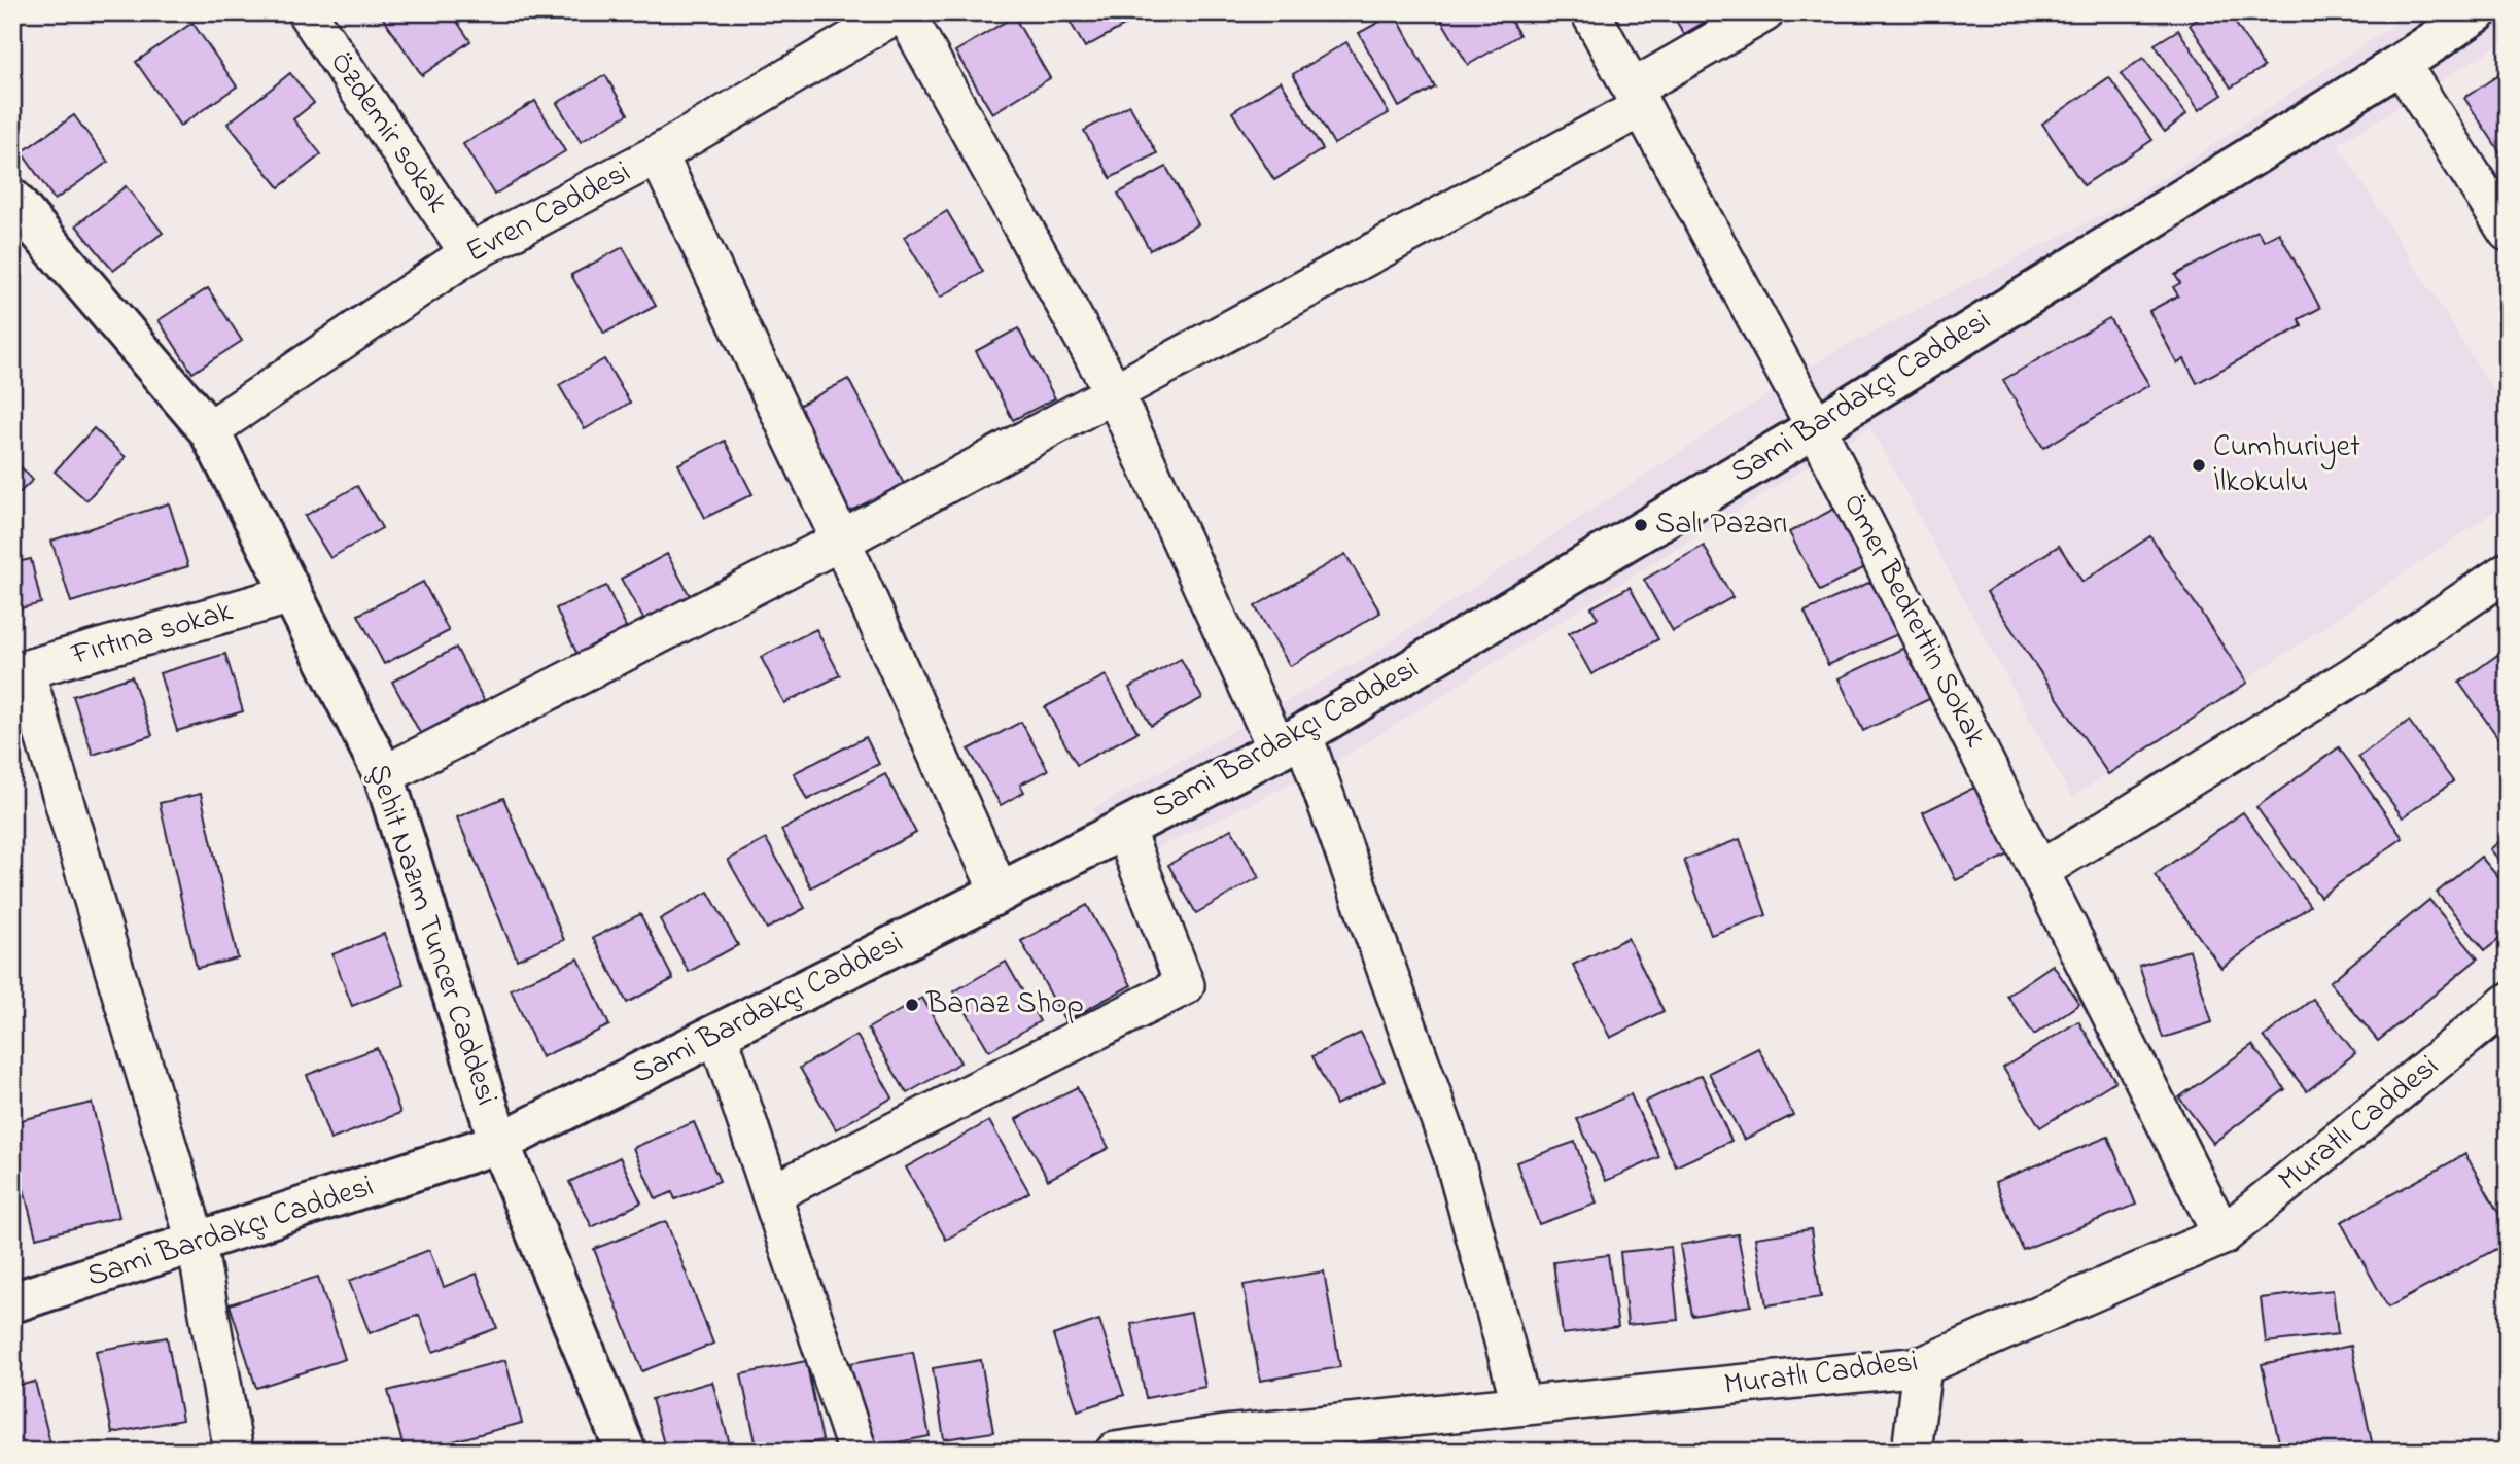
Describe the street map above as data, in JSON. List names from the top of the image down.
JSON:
{
  "streets": {
    "street": [
      "Özdemir sokak",
      "Evren Caddesi",
      "Sami Bardakçı Caddesi",
      "Ömer Bedrettin Sokak",
      "Fırtına sokak",
      "Şehit Nazım Tuncer Caddesi",
      "Muratlı Caddesi"
    ]
  },
  "crossings": [
    ["Özdemir sokak", "Evren Caddesi"],
    ["Evren Caddesi", "Şehit Nazım Tuncer Caddesi"],
    ["Sami Bardakçı Caddesi", "Ömer Bedrettin Sokak"],
    ["Sami Bardakçı Caddesi", "Şehit Nazım Tuncer Caddesi"],
    ["Ömer Bedrettin Sokak", "Muratlı Caddesi"],
    ["Fırtına sokak", "Şehit Nazım Tuncer Caddesi"]
  ],
  "places": ["Cumhuriyet İlkokulu", "Salı Pazarı", "Banaz Shop"]
}
